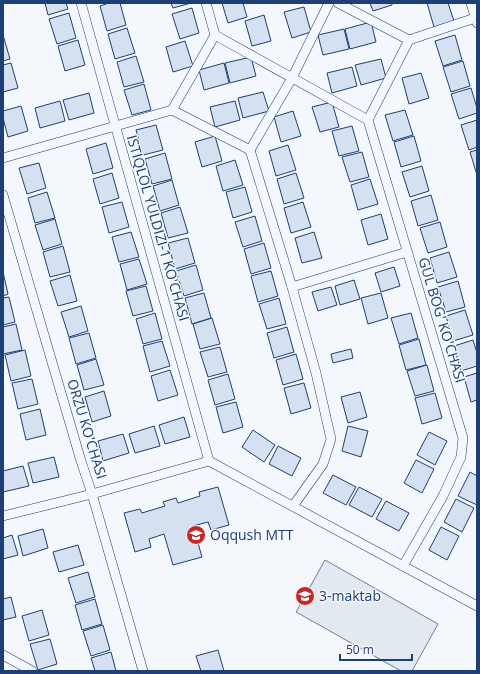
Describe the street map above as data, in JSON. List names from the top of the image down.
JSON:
{
  "streets": {
    "street": ["ISTIQLOL YULDIZI-1 KO'CHASI", "GUL BOG' KO'CHASI", "ORZU KO'CHASI"]
  },
  "places": {
    "school or university": ["Oqqush MTT", "3-maktab"]
  },
  "scale_bar": "50 m"
}
